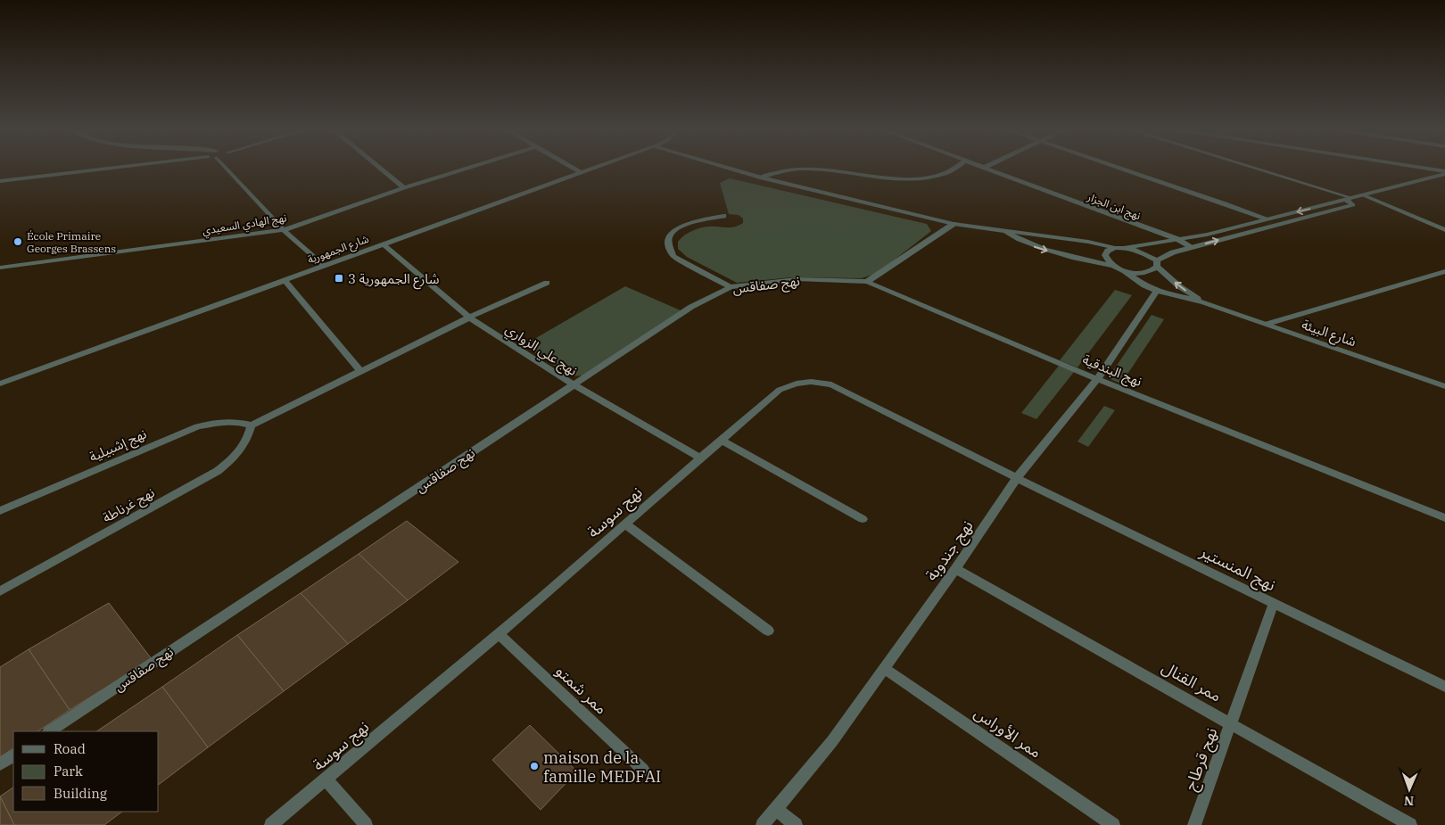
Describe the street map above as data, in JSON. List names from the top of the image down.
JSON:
{
  "streets": {
    "street": [
      "نهج ابن الجزار",
      "نهج الهادي السعيدي",
      "شارع الجمهورية",
      "نهج صفاقس",
      "شارع البيئة",
      "نهج علي الزواري",
      "نهج البندقية",
      "نهج إشبيلية",
      "نهج غرناطة",
      "نهج سوسة",
      "نهج جندوبة",
      "نهج المنستير",
      "ممر القنال",
      "ممر شمتو",
      "ممر الأوراس",
      "نهج قرطاج"
    ]
  },
  "crossings": [
    ["شارع الجمهورية", "نهج علي الزواري"],
    ["نهج صفاقس", "نهج علي الزواري"],
    ["نهج صفاقس", "نهج البندقية"],
    ["نهج علي الزواري", "نهج سوسة"],
    ["نهج البندقية", "نهج جندوبة"],
    ["نهج إشبيلية", "نهج غرناطة"],
    ["نهج سوسة", "نهج جندوبة"],
    ["نهج سوسة", "نهج المنستير"],
    ["نهج سوسة", "ممر شمتو"],
    ["نهج جندوبة", "نهج المنستير"],
    ["نهج جندوبة", "ممر القنال"],
    ["نهج جندوبة", "ممر الأوراس"],
    ["نهج المنستير", "نهج قرطاج"],
    ["ممر القنال", "نهج قرطاج"]
  ],
  "places": {
    "other": ["École Primaire Georges Brassens", "maison de la famille MEDFAI"],
    "transit": ["شارع الجمهورية 3"]
  },
  "legend": ["Road", "Park", "Building"],
  "north": "bottom"
}
